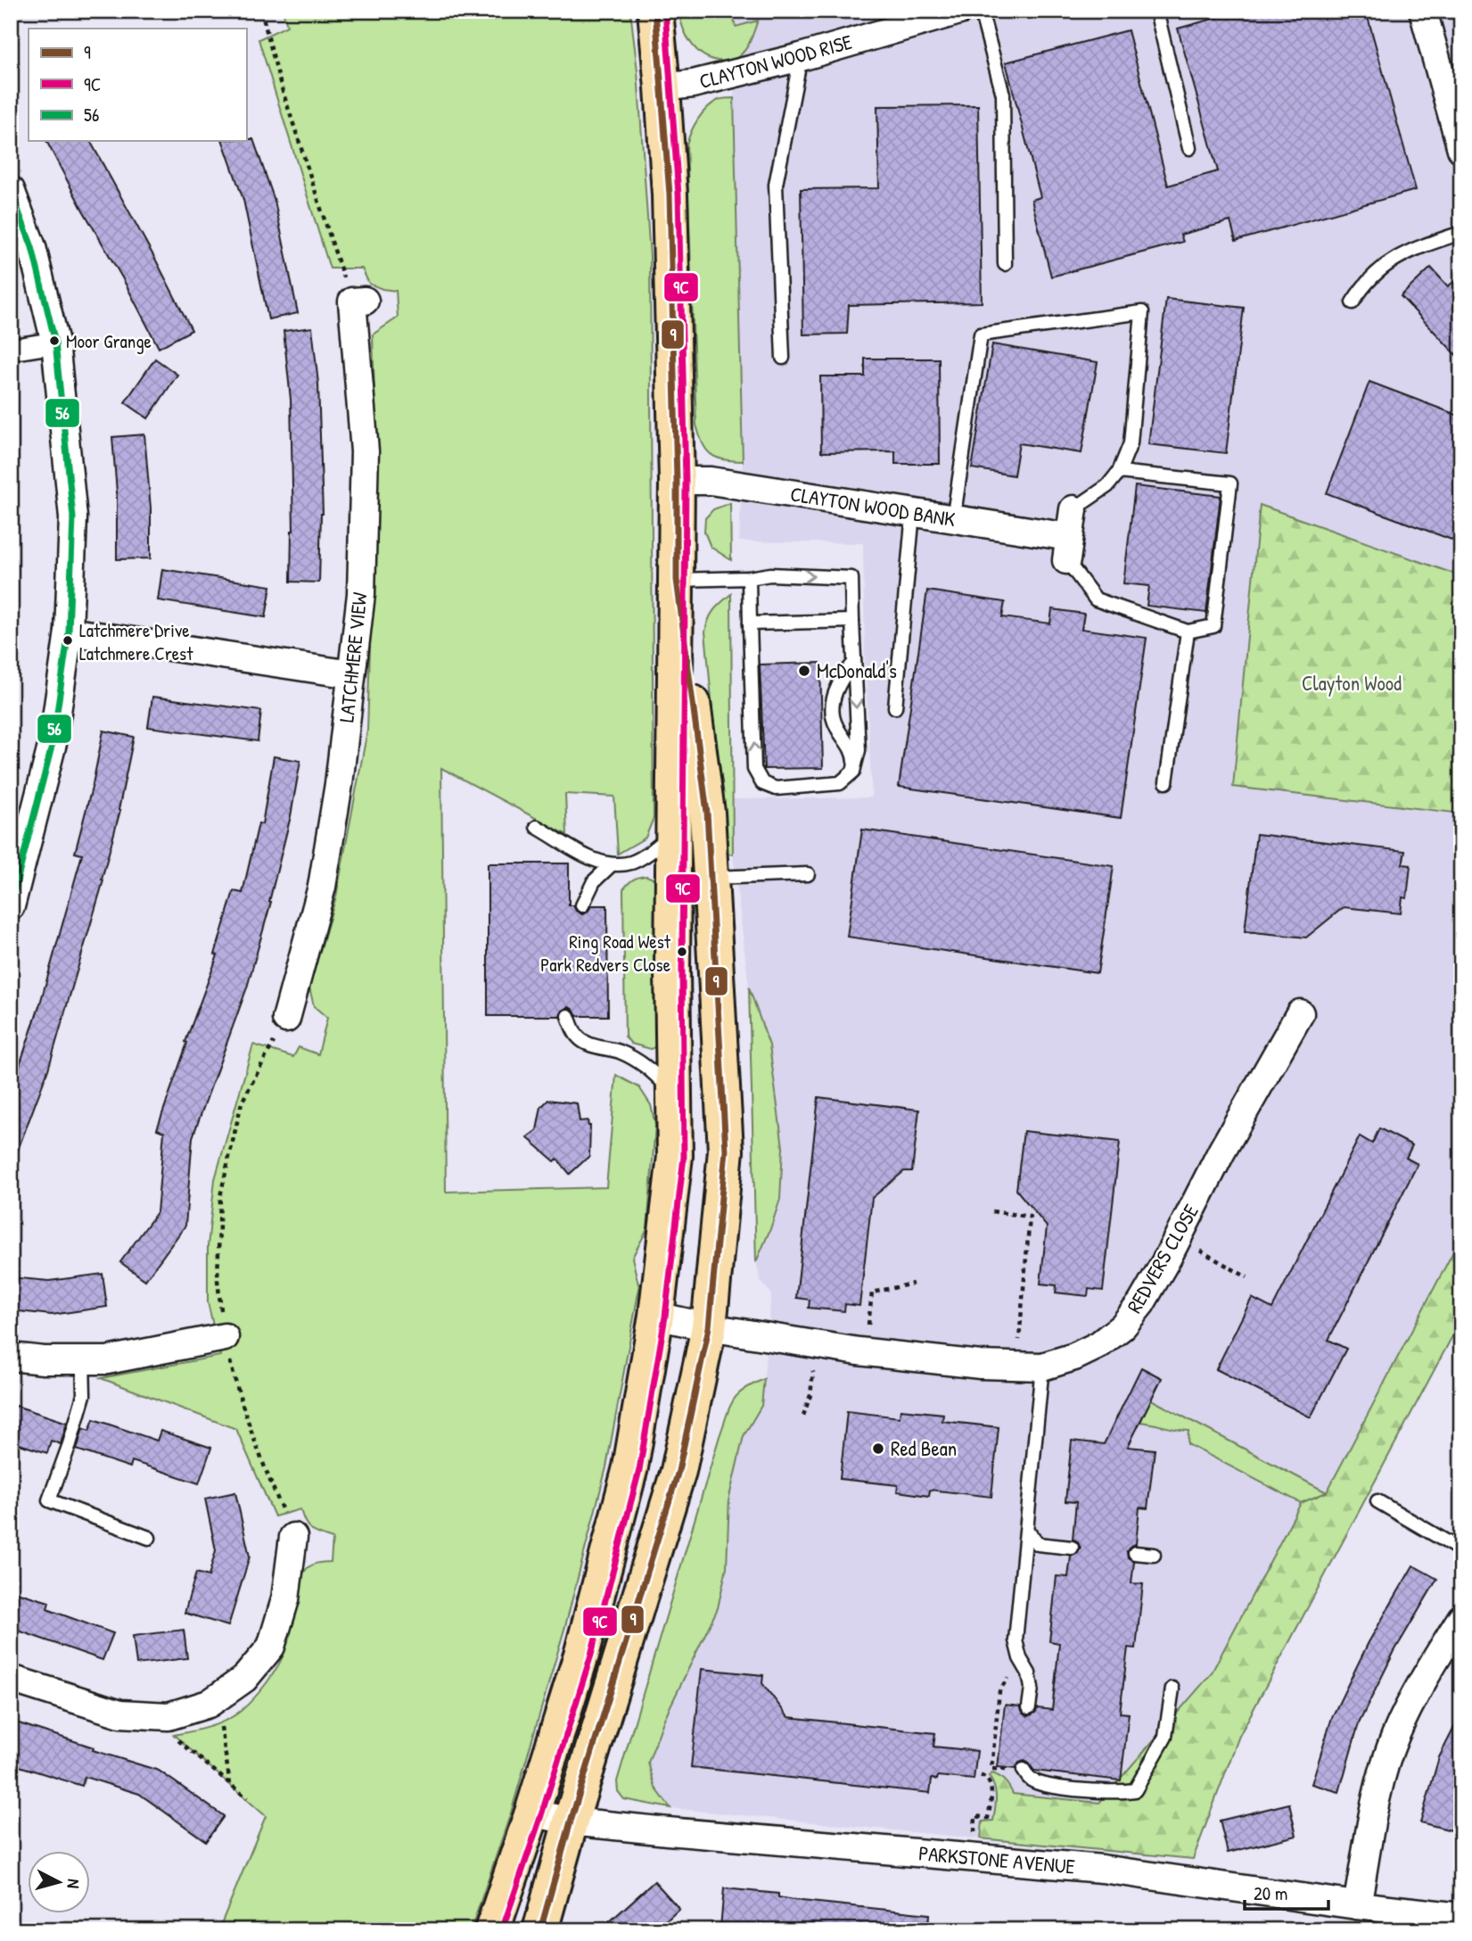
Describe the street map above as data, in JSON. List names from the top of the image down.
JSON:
{
  "streets": {
    "street": [
      "CLAYTON WOOD RISE",
      "CLAYTON WOOD BANK",
      "LATCHMERE VIEW",
      "REDVERS CLOSE",
      "PARKSTONE AVENUE"
    ]
  },
  "parks": ["Clayton Wood"],
  "places": [
    "Moor Grange",
    "Latchmere Drive Latchmere Crest",
    "McDonald's",
    "Ring Road West Park Redvers Close",
    "Red Bean"
  ],
  "lines": ["transit line 9", "transit line 9C", "transit line 56"],
  "legend": ["9", "9C", "56"],
  "scale_bar": "20 m",
  "north": "right"
}
